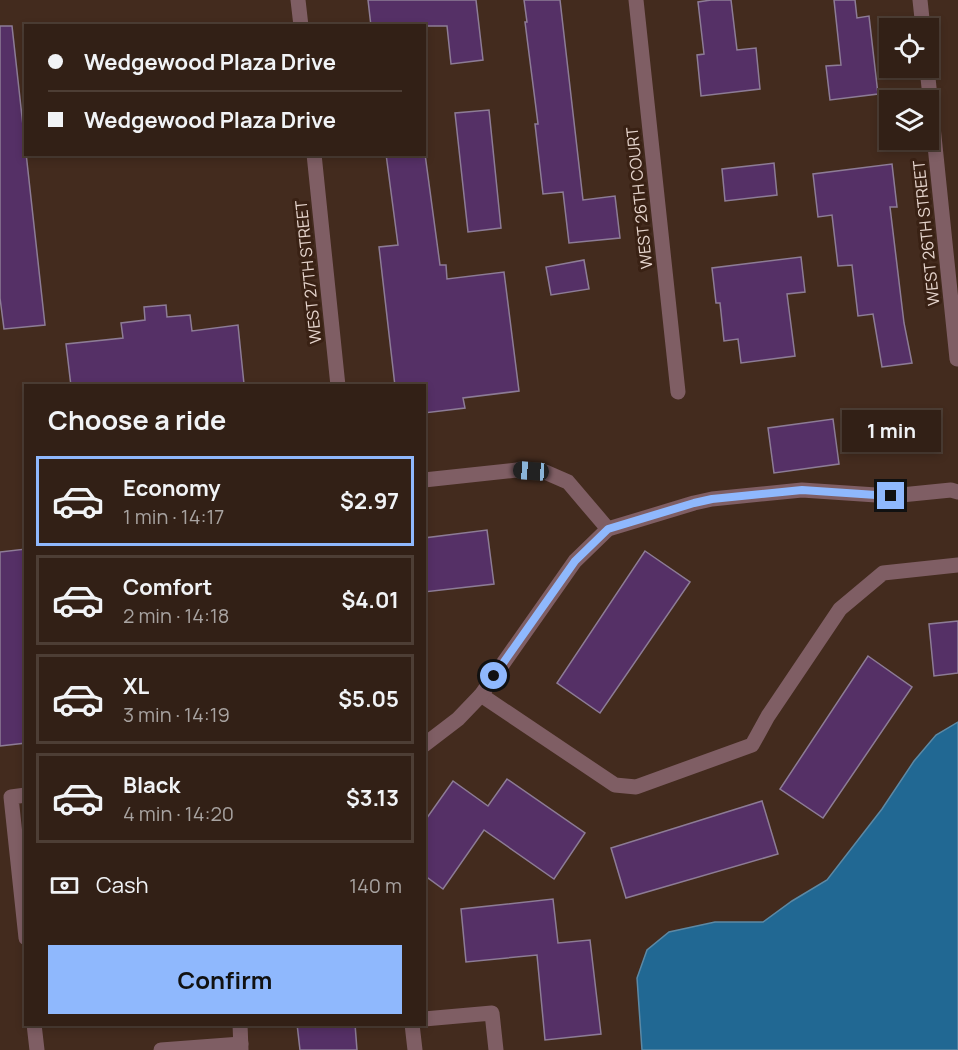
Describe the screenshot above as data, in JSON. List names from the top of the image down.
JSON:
{
  "streets": {
    "street": ["WEST 26TH COURT", "WEST 26TH STREET", "WEST 27TH STREET"]
  },
  "page": {
    "banner": ["Wedgewood Plaza Drive", "Wedgewood Plaza Drive"],
    "heading": "Choose a ride",
    "bubble": "1 min",
    "list": [
      {
        "name": "Economy",
        "note": "1 min · 14:17",
        "value": "$2.97"
      },
      {
        "name": "Comfort",
        "note": "2 min · 14:18",
        "value": "$4.01"
      },
      {
        "name": "XL",
        "note": "3 min · 14:19",
        "value": "$5.05"
      },
      {
        "name": "Black",
        "note": "4 min · 14:20",
        "value": "$3.13"
      }
    ],
    "pay": ["Cash", "140 m"],
    "buttons": "Confirm"
  }
}
